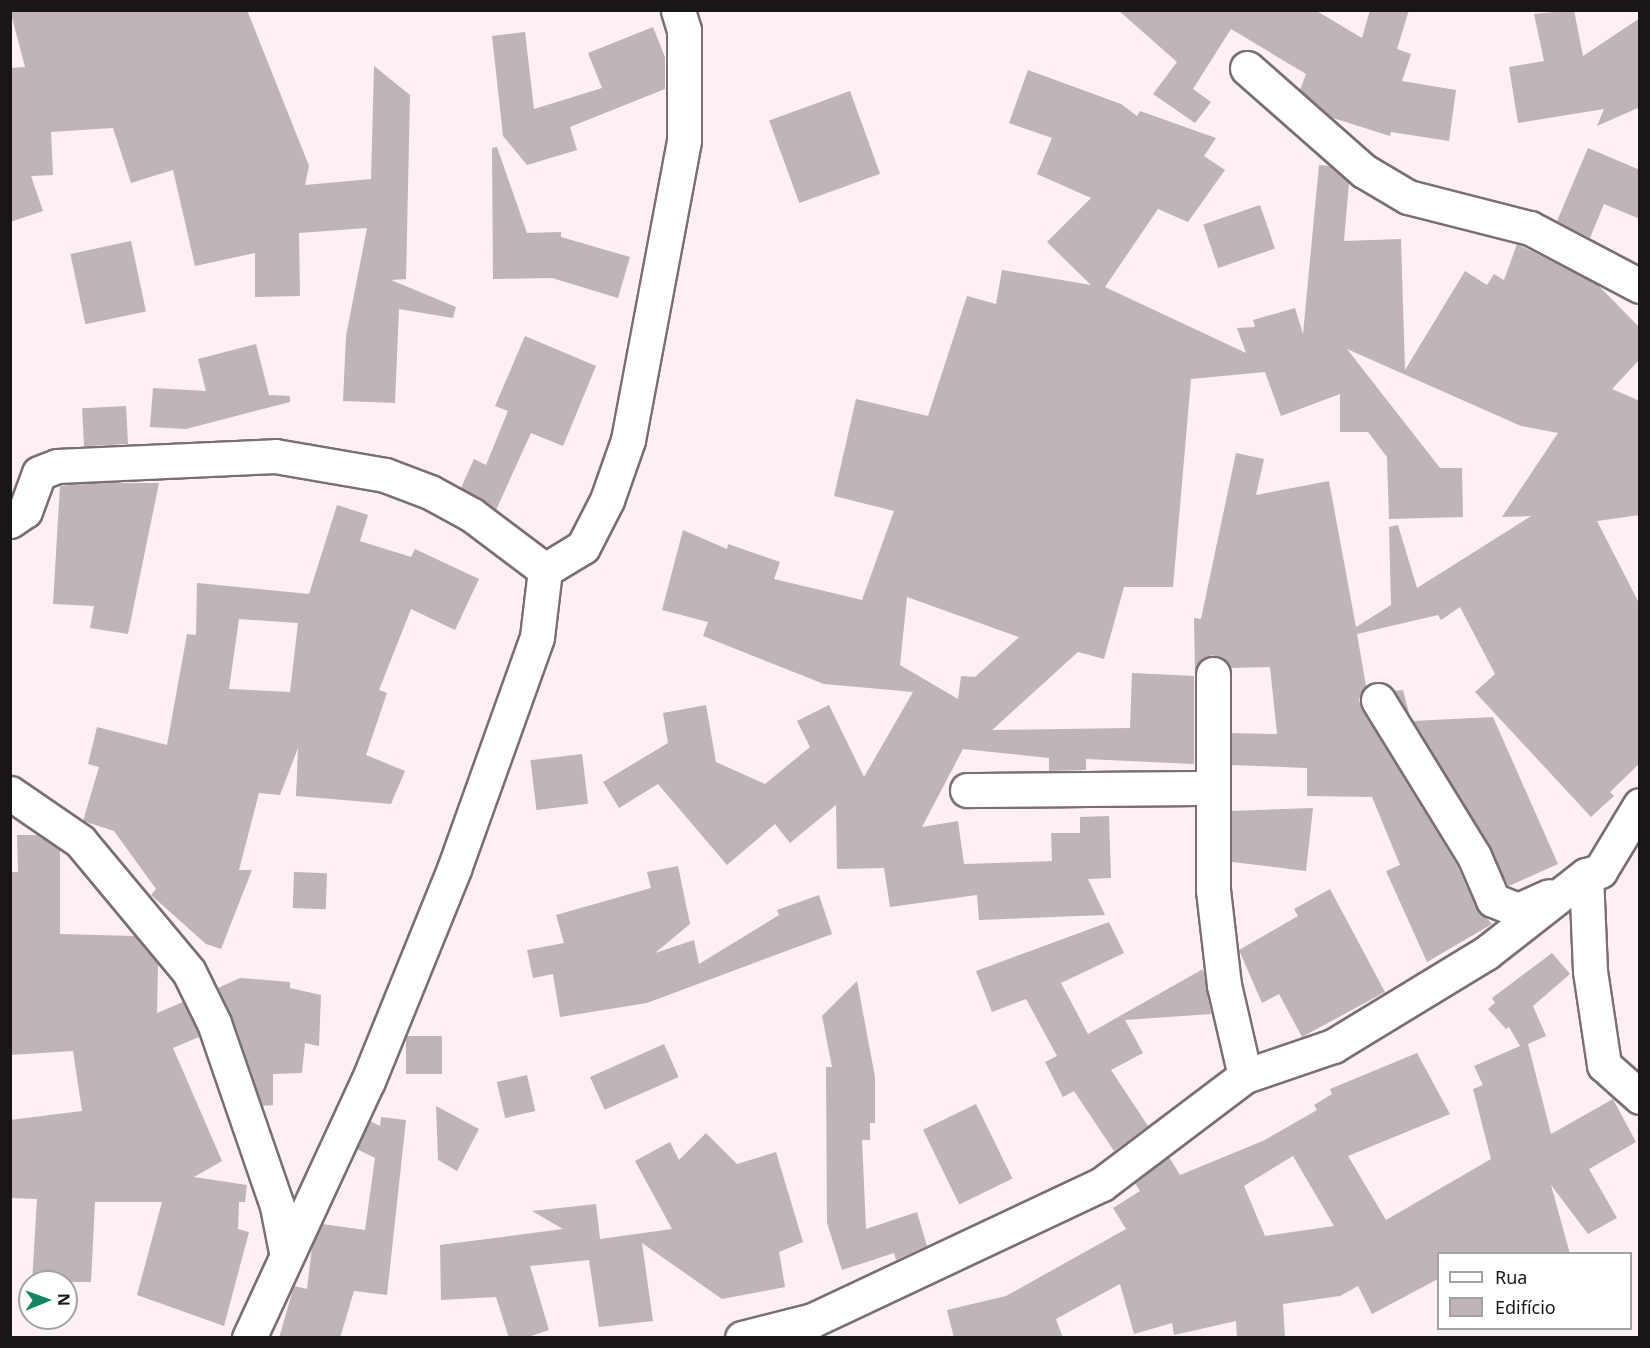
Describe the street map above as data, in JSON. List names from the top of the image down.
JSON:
{
  "legend": ["Rua", "Edifício"],
  "north": "right"
}
